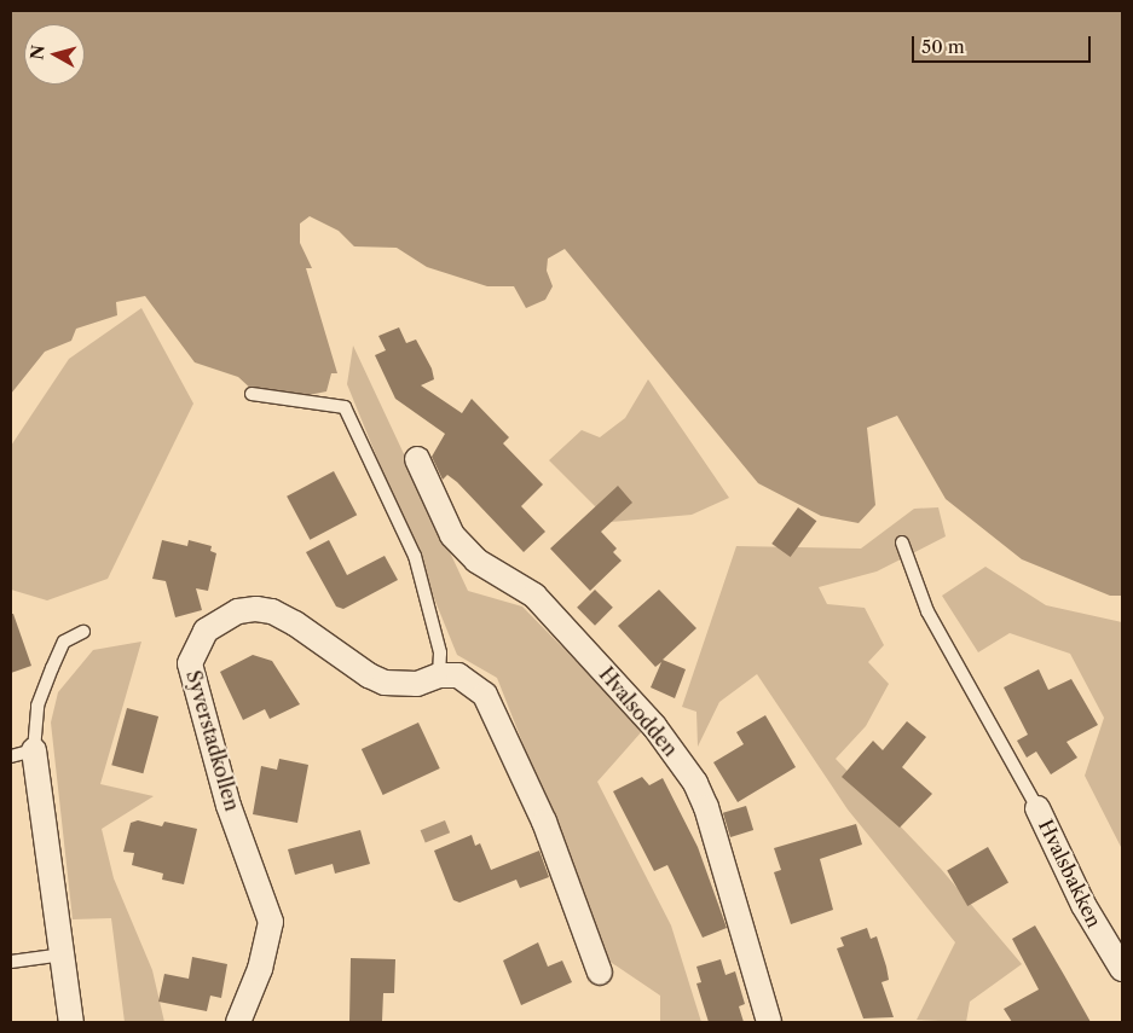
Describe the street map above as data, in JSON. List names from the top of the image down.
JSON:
{
  "streets": {
    "street": ["Hvalsodden", "Syverstadkollen", "Hvalsbakken"]
  },
  "scale_bar": "50 m",
  "north": "left"
}
